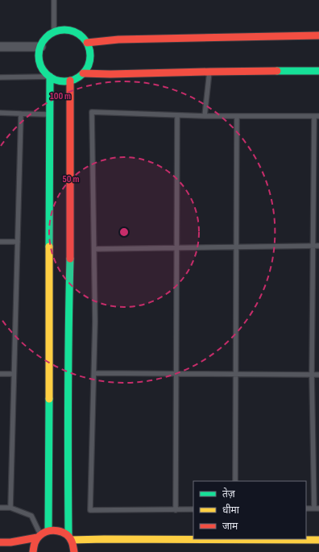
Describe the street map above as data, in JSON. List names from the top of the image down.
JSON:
{
  "legend": ["तेज़", "धीमा", "जाम"],
  "rings": ["100 m", "50 m"]
}
